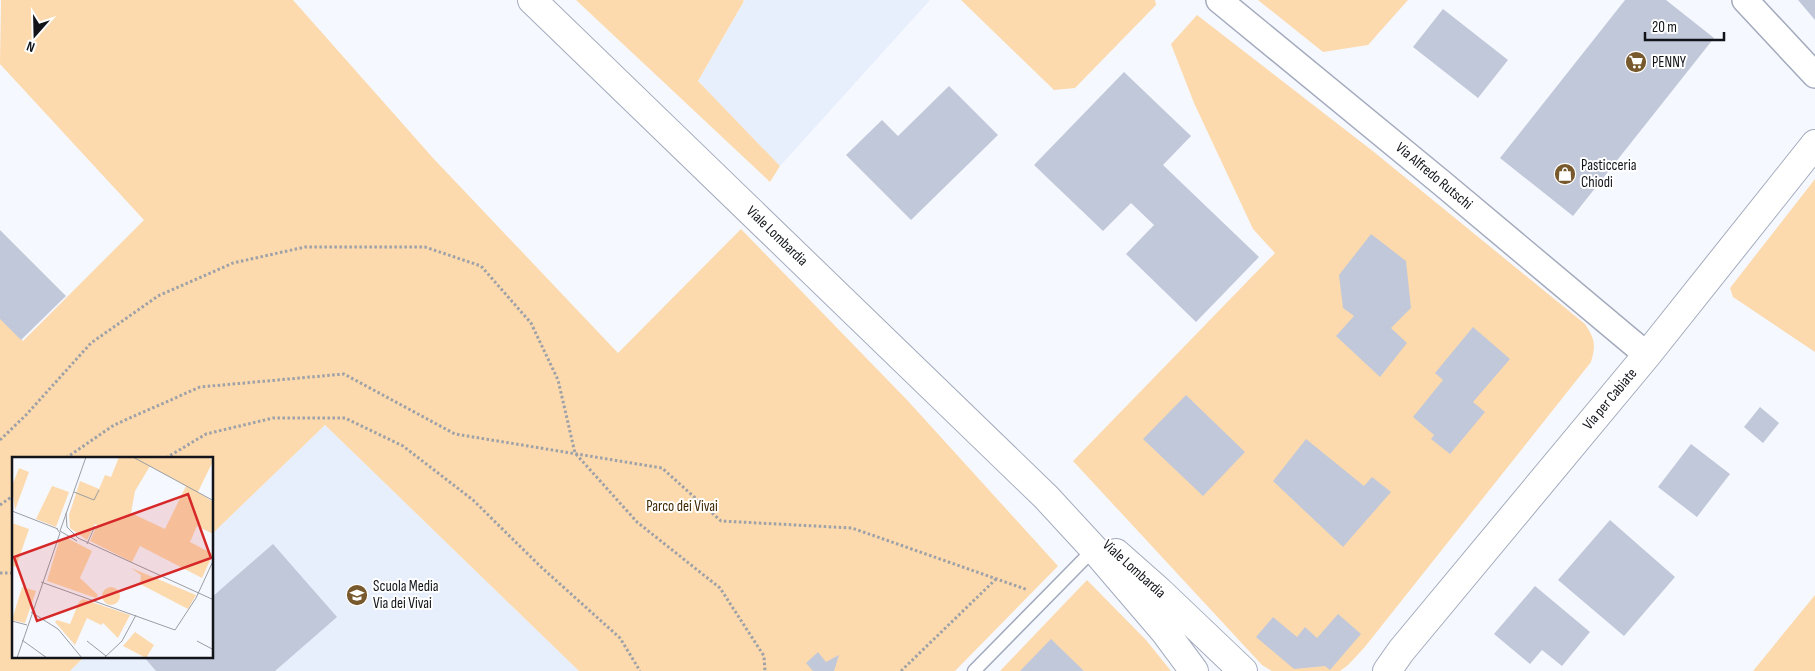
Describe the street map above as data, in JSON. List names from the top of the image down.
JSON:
{
  "streets": {
    "main road": ["Viale Lombardia", "Via per Cabiate"],
    "street": ["Via Alfredo Rutschi"]
  },
  "crossings": [
    ["Via Alfredo Rutschi", "Via per Cabiate"]
  ],
  "parks": ["Parco dei Vivai"],
  "places": {
    "supermarket": ["PENNY"],
    "shop": ["Pasticceria Chiodi"],
    "school or university": ["Scuola Media Via dei Vivai"]
  },
  "scale_bar": "20 m",
  "north": "bottom"
}
